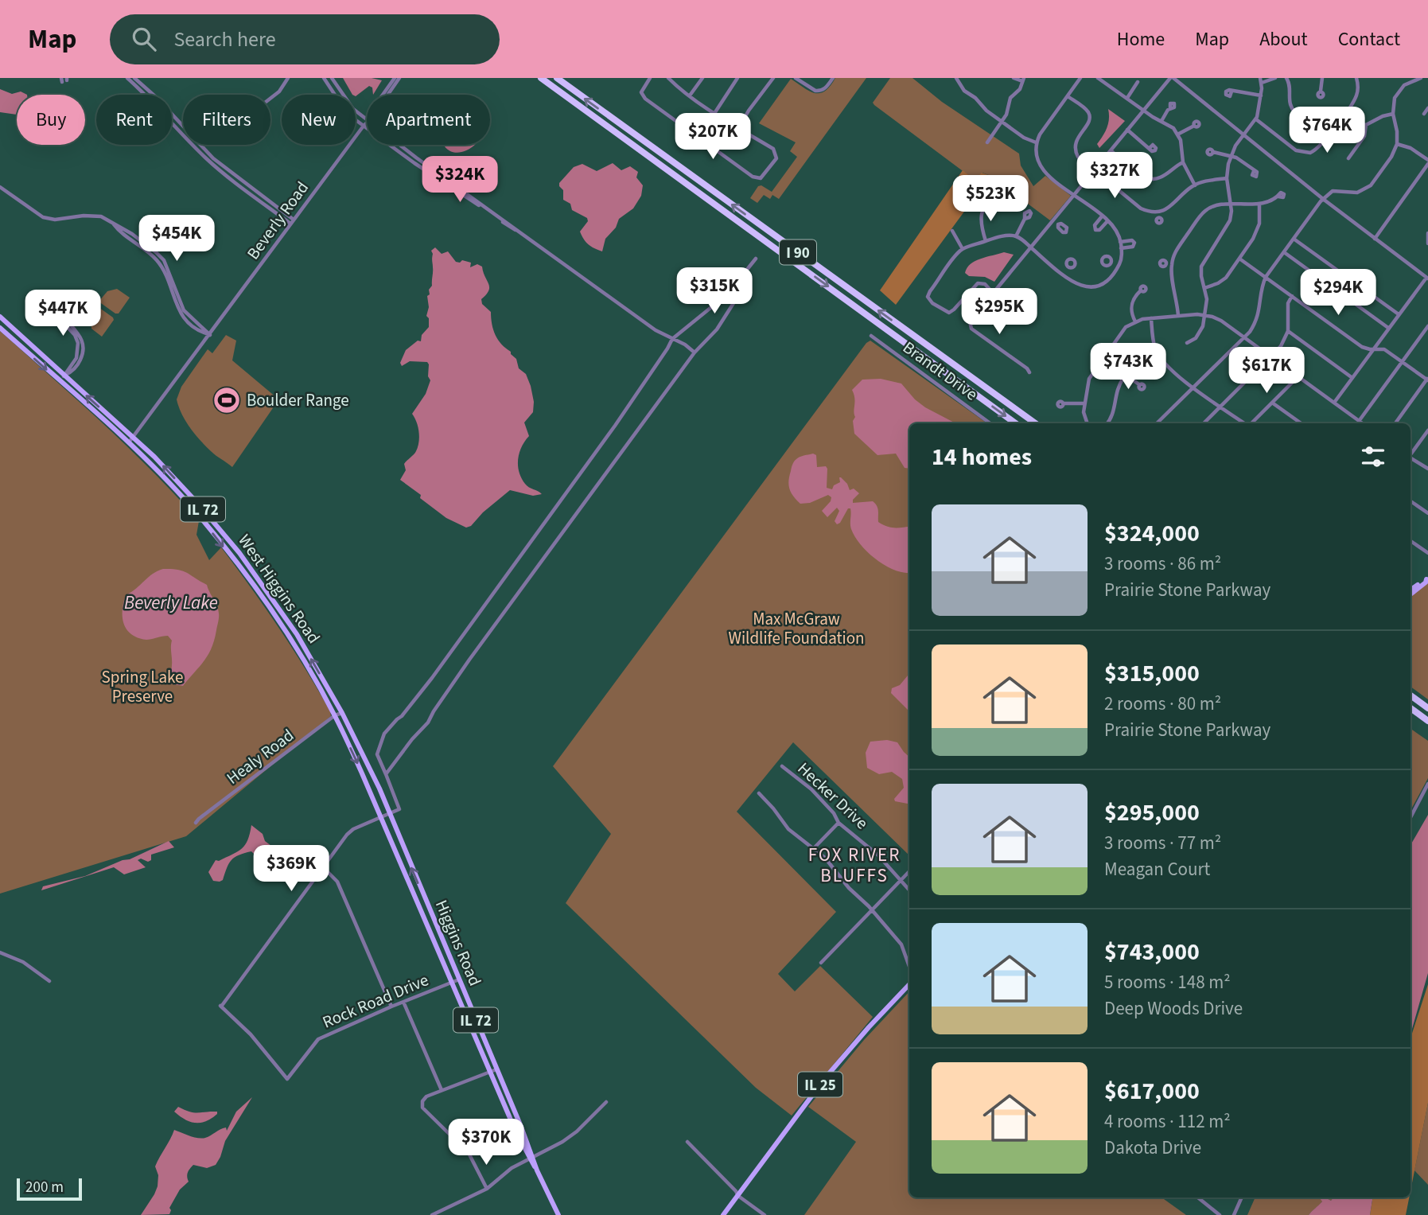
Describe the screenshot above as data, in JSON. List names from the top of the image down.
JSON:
{
  "streets": {
    "highway": ["I 90"],
    "main road": [
      "IL 72",
      "West Higgins Road",
      "Higgins Road",
      "IL 25"
    ],
    "street": [
      "Beverly Road",
      "Brandt Drive",
      "Healy Road",
      "Hecker Drive",
      "Rock Road Drive"
    ]
  },
  "crossings": [
    ["Beverly Road", "West Higgins Road"],
    ["West Higgins Road", "Healy Road"],
    ["West Higgins Road", "Higgins Road"],
    ["Higgins Road", "Rock Road Drive"]
  ],
  "districts": ["FOX RIVER BLUFFS"],
  "water": ["Beverly Lake"],
  "parks": ["Max McGraw Wildlife Foundation", "Spring Lake Preserve"],
  "places": {
    "sports": ["Boulder Range"]
  },
  "scale_bar": "200 m",
  "page": {
    "header": "Map",
    "search": "Search here",
    "nav": [
      "Home",
      "Map",
      "About",
      "Contact"
    ],
    "chip": [
      "Buy",
      "Rent",
      "Filters",
      "New",
      "Apartment"
    ],
    "price": [
      "$764K",
      "$207K",
      "$327K",
      "$324K",
      "$523K",
      "$454K",
      "$315K",
      "$294K",
      "$295K",
      "$447K",
      "$743K",
      "$617K",
      "$369K",
      "$370K"
    ],
    "heading": "14 homes",
    "list": [
      {
        "name": "$324,000",
        "note": "3 rooms · 86 m² · Prairie Stone Parkway"
      },
      {
        "name": "$315,000",
        "note": "2 rooms · 80 m² · Prairie Stone Parkway"
      },
      {
        "name": "$295,000",
        "note": "3 rooms · 77 m² · Meagan Court"
      },
      {
        "name": "$743,000",
        "note": "5 rooms · 148 m² · Deep Woods Drive"
      },
      {
        "name": "$617,000",
        "note": "4 rooms · 112 m² · Dakota Drive"
      }
    ],
    "scale": "200 m"
  }
}
